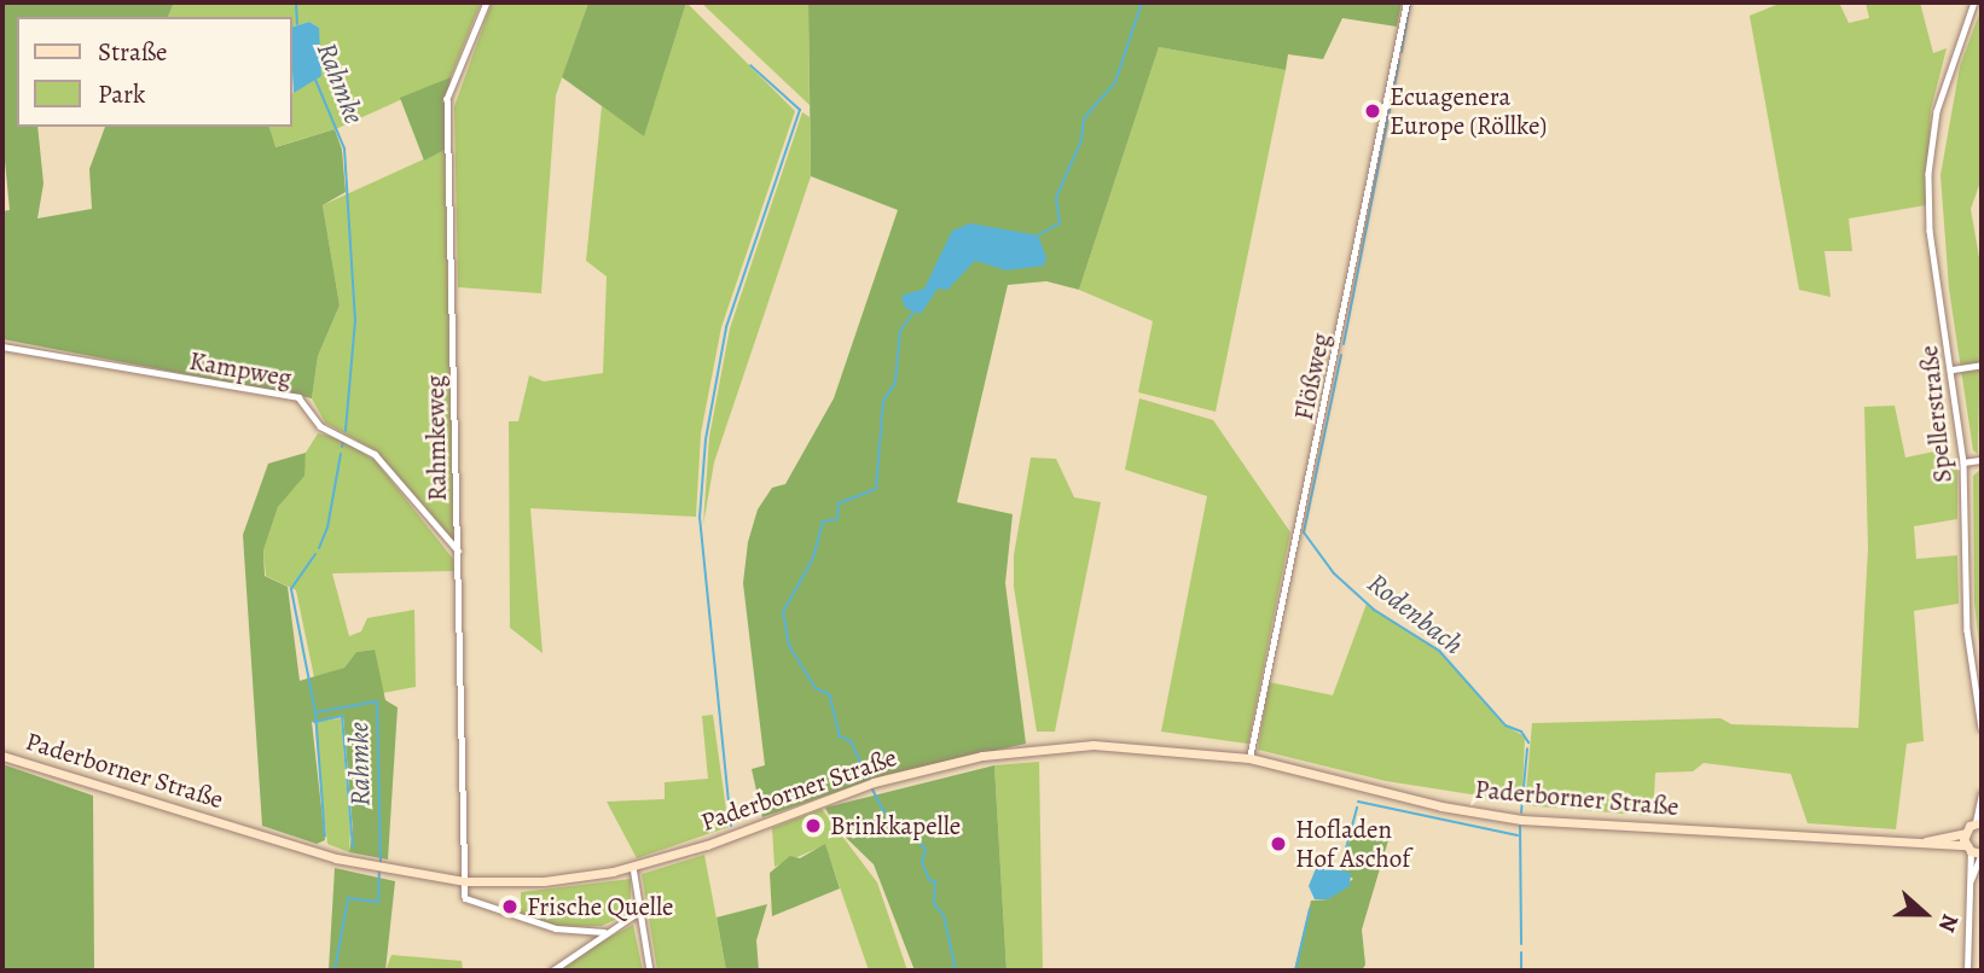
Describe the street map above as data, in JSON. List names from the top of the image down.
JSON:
{
  "streets": {
    "main road": ["Paderborner Straße"],
    "street": [
      "Kampweg",
      "Flößweg",
      "Spellerstraße",
      "Rahmkeweg"
    ]
  },
  "crossings": [
    ["Kampweg", "Rahmkeweg"],
    ["Flößweg", "Paderborner Straße"],
    ["Rahmkeweg", "Paderborner Straße"]
  ],
  "water": ["Rahmke", "Rodenbach"],
  "places": [
    "Ecuagenera Europe (Röllke)",
    "Brinkkapelle",
    "Hofladen Hof Aschof",
    "Frische Quelle"
  ],
  "legend": ["Straße", "Park"],
  "north": "right"
}
